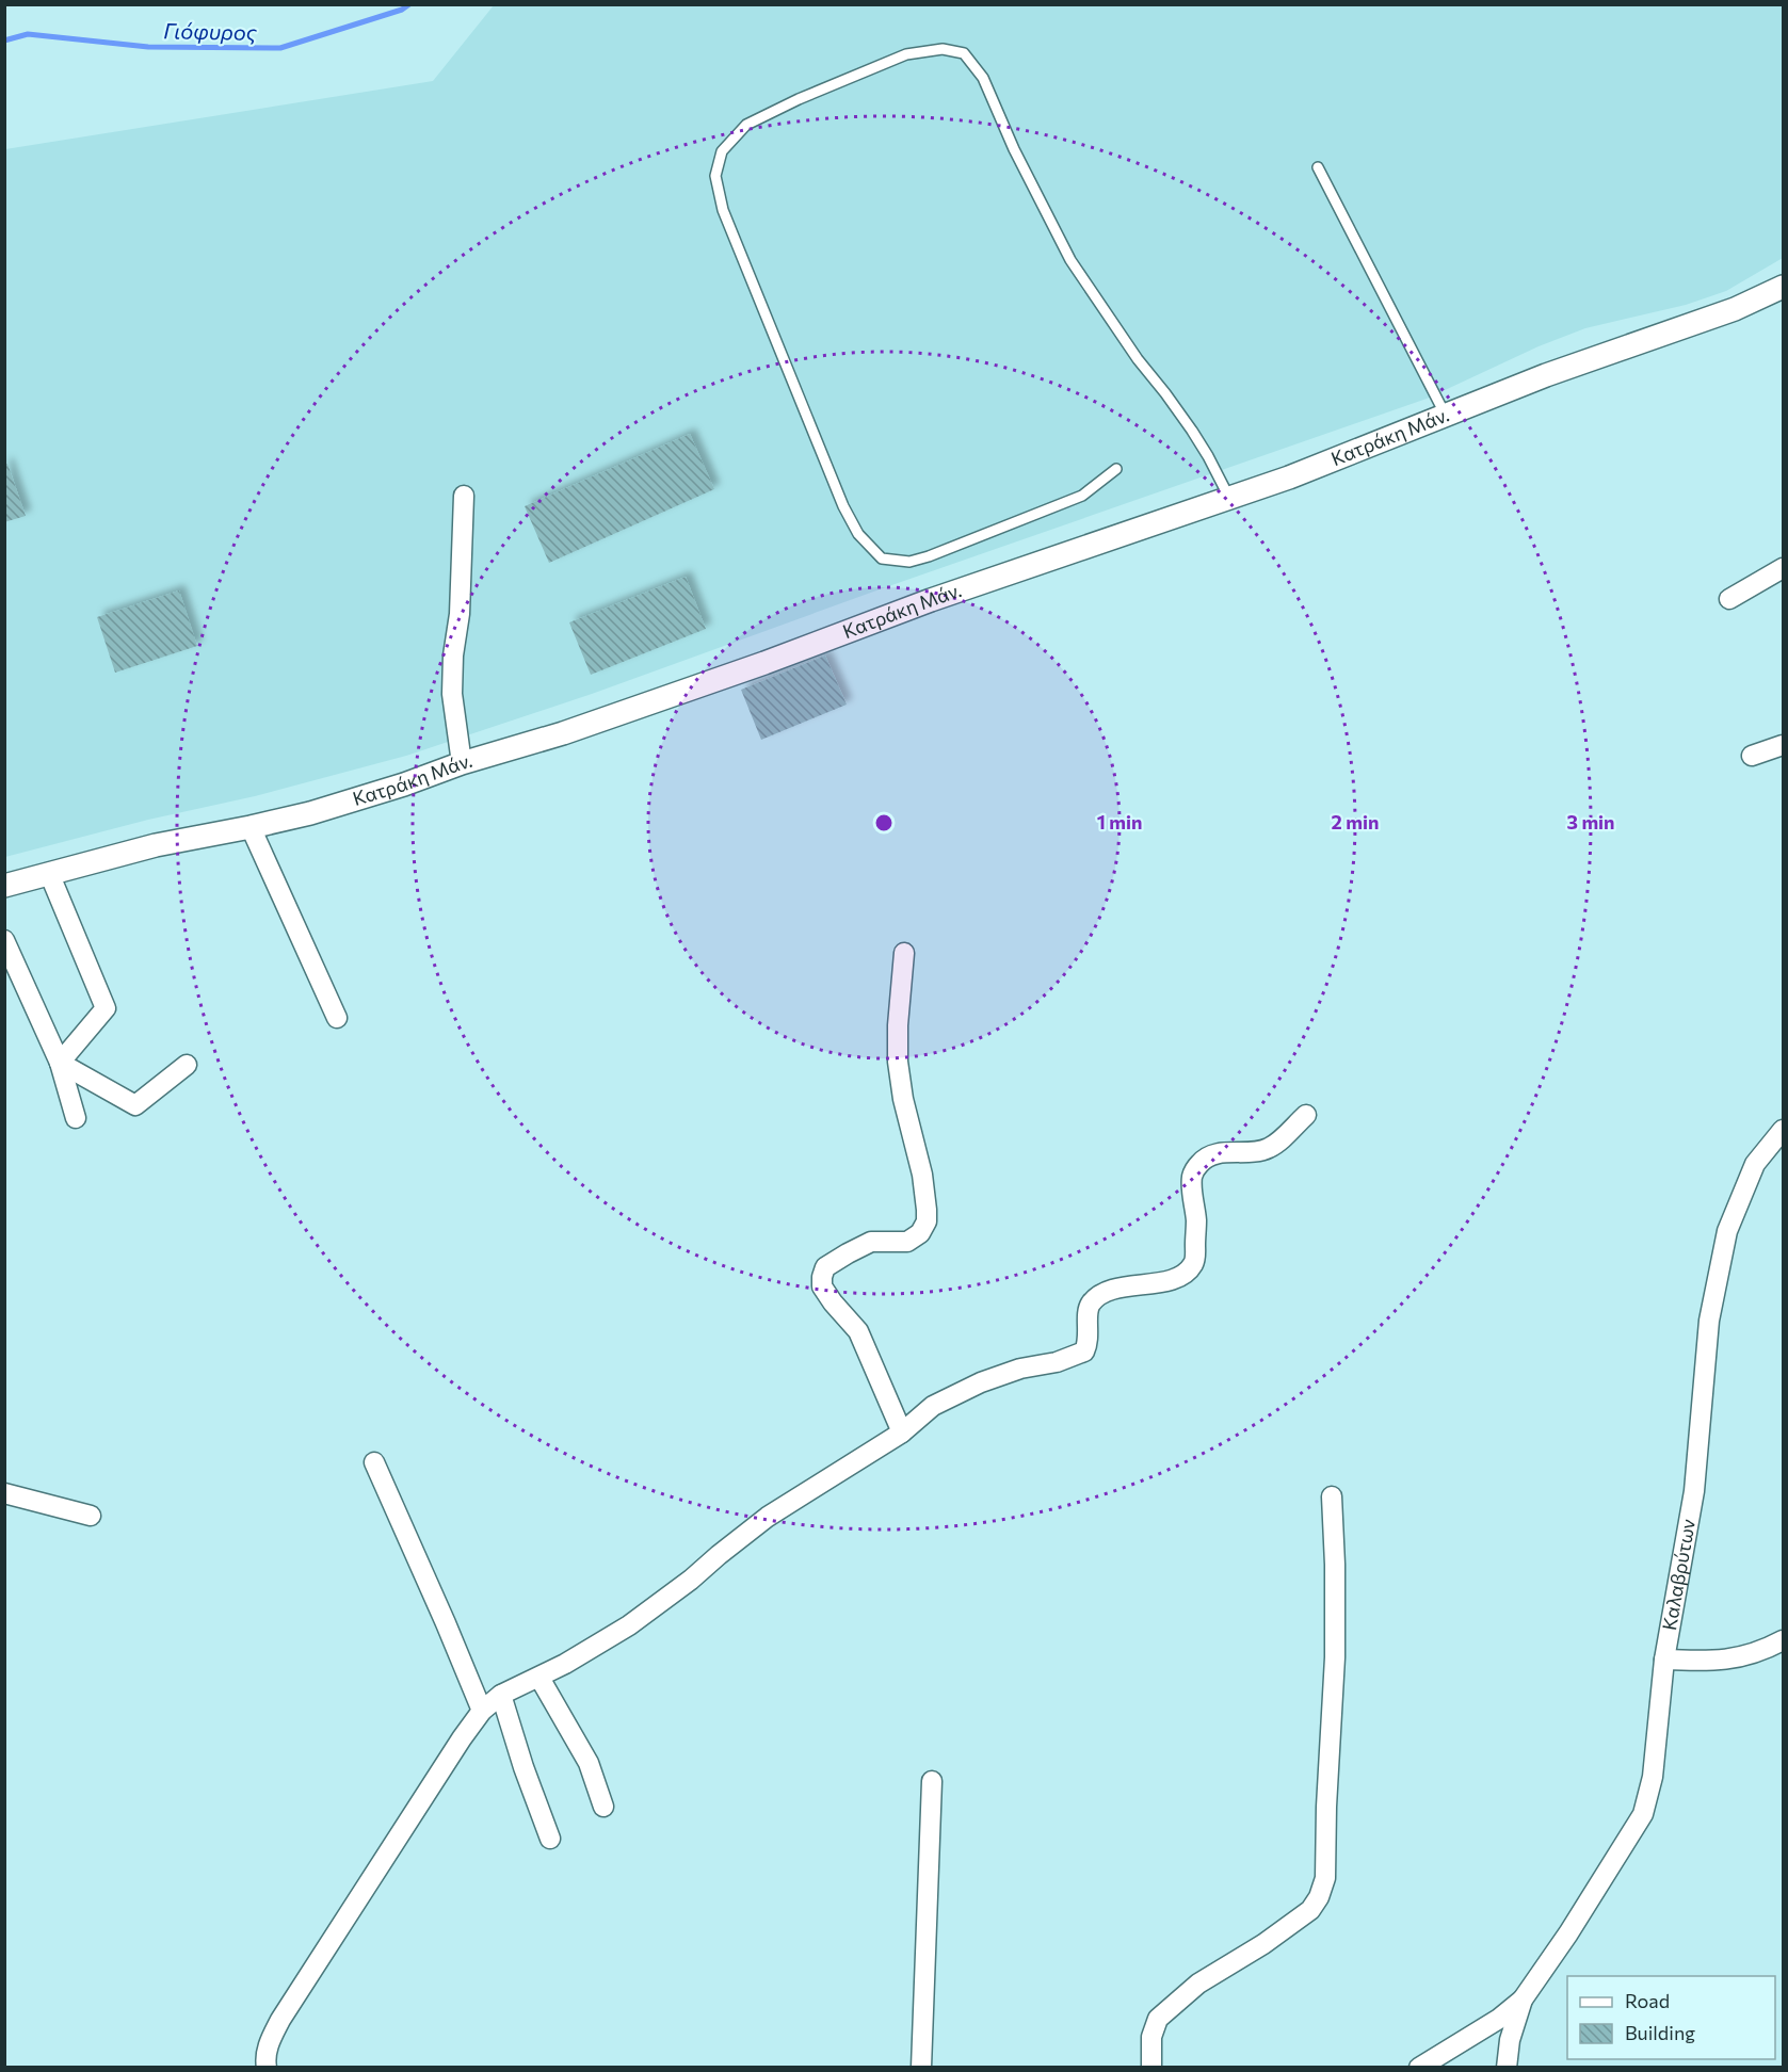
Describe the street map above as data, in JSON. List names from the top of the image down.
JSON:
{
  "streets": {
    "street": ["Κατράκη Μάν.", "Καλαβρύτων"]
  },
  "water": ["Γιόφυρος"],
  "legend": ["Road", "Building"],
  "rings": ["1 min", "2 min", "3 min"]
}
